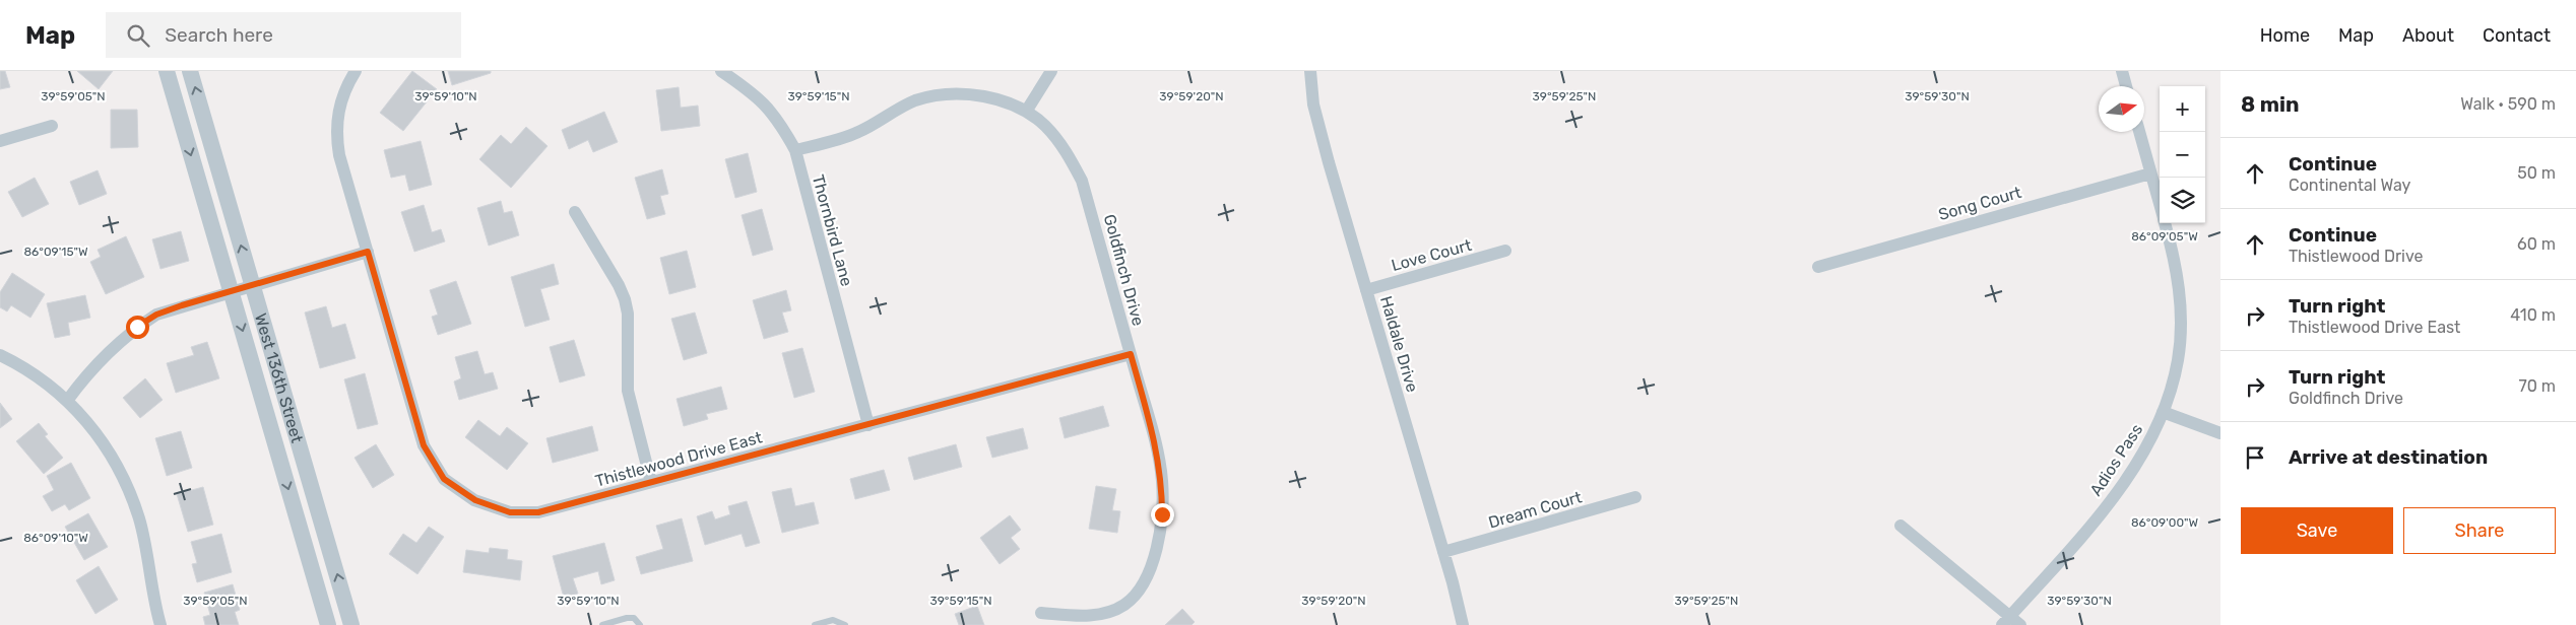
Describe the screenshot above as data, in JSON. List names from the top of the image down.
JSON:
{
  "streets": {
    "street": [
      "Song Court",
      "Thornbird Lane",
      "Love Court",
      "Goldfinch Drive",
      "Haldale Drive",
      "West 136th Street",
      "Thistlewood Drive East",
      "Adios Pass",
      "Dream Court"
    ]
  },
  "crossings": [
    ["Song Court", "Adios Pass"],
    ["Thornbird Lane", "Goldfinch Drive"],
    ["Thornbird Lane", "Thistlewood Drive East"],
    ["Love Court", "Haldale Drive"],
    ["Goldfinch Drive", "Thistlewood Drive East"],
    ["Haldale Drive", "Dream Court"]
  ],
  "north": "right",
  "page": {
    "header": "Map",
    "search": "Search here",
    "nav": [
      "Home",
      "Map",
      "About",
      "Contact"
    ],
    "heading": ["8 min", "Walk · 590 m"],
    "map_buttons": ["+", "−"],
    "list": [
      ["Continue", "Continental Way", "50 m"],
      ["Continue", "Thistlewood Drive", "60 m"],
      ["Turn right", "Thistlewood Drive East", "410 m"],
      ["Turn right", "Goldfinch Drive", "70 m"],
      "Arrive at destination"
    ],
    "buttons": ["Save", "Share"]
  },
  "coordinates": [
    "39°59'05\"N",
    "39°59'10\"N",
    "39°59'15\"N",
    "39°59'20\"N",
    "39°59'25\"N",
    "39°59'30\"N",
    "86°09'05\"W",
    "86°09'15\"W",
    "86°09'00\"W",
    "86°09'10\"W"
  ]
}
